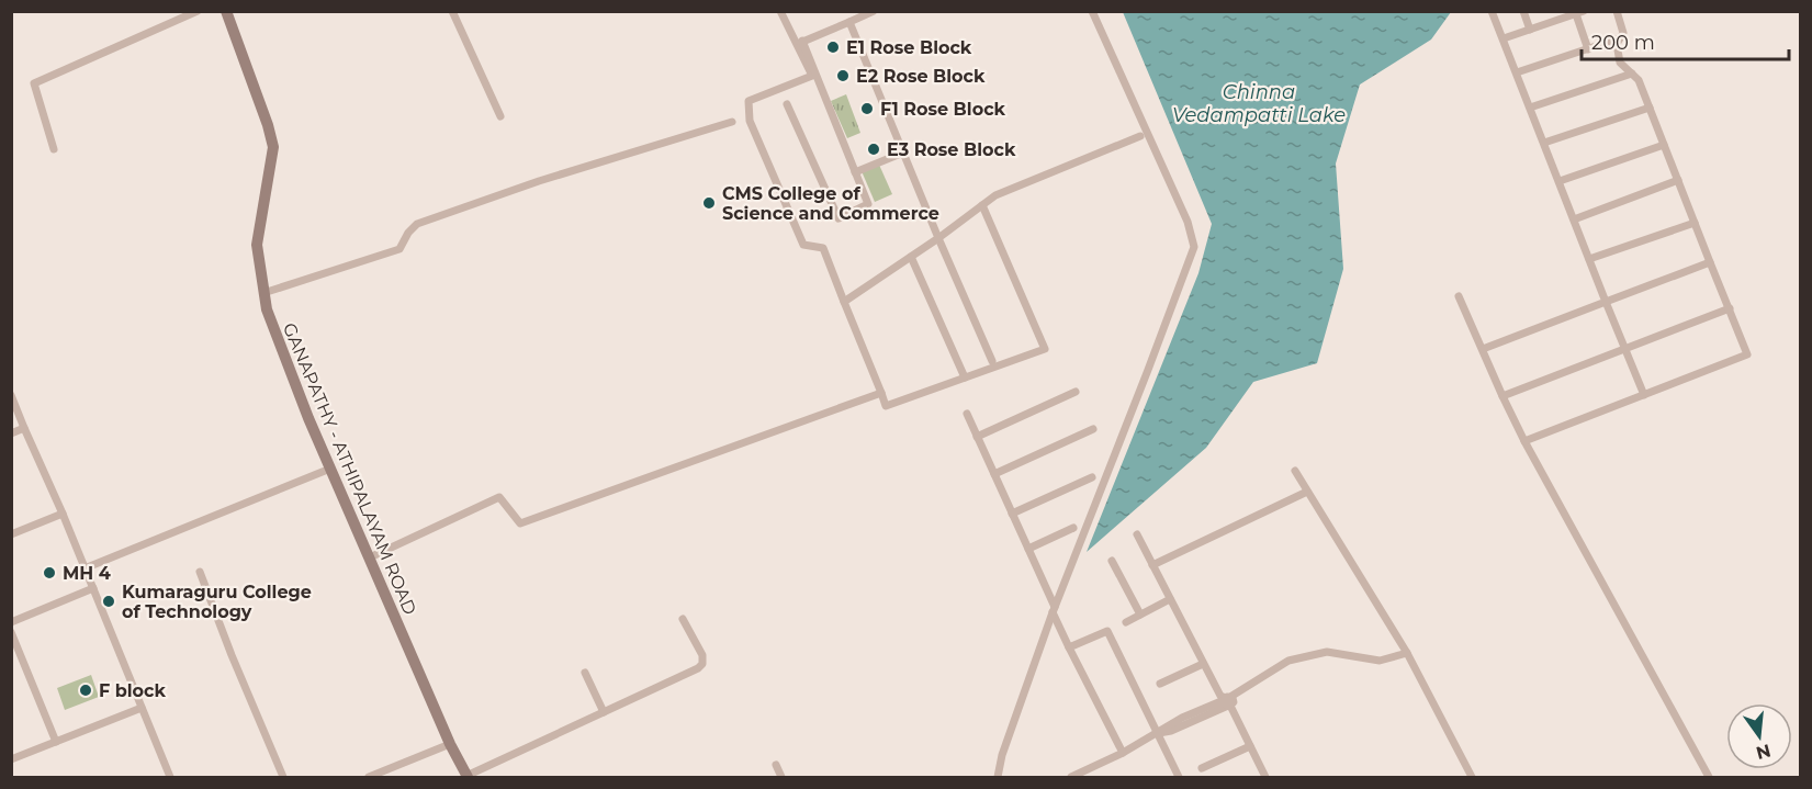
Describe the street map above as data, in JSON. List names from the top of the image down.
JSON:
{
  "streets": {
    "main road": ["GANAPATHY - ATHIPALAYAM ROAD"]
  },
  "water": ["Chinna Vedampatti Lake"],
  "places": [
    "E1 Rose Block",
    "E2 Rose Block",
    "F1 Rose Block",
    "E3 Rose Block",
    "CMS College of Science and Commerce",
    "MH 4",
    "Kumaraguru College of Technology",
    "F block"
  ],
  "scale_bar": "200 m",
  "north": "bottom"
}
